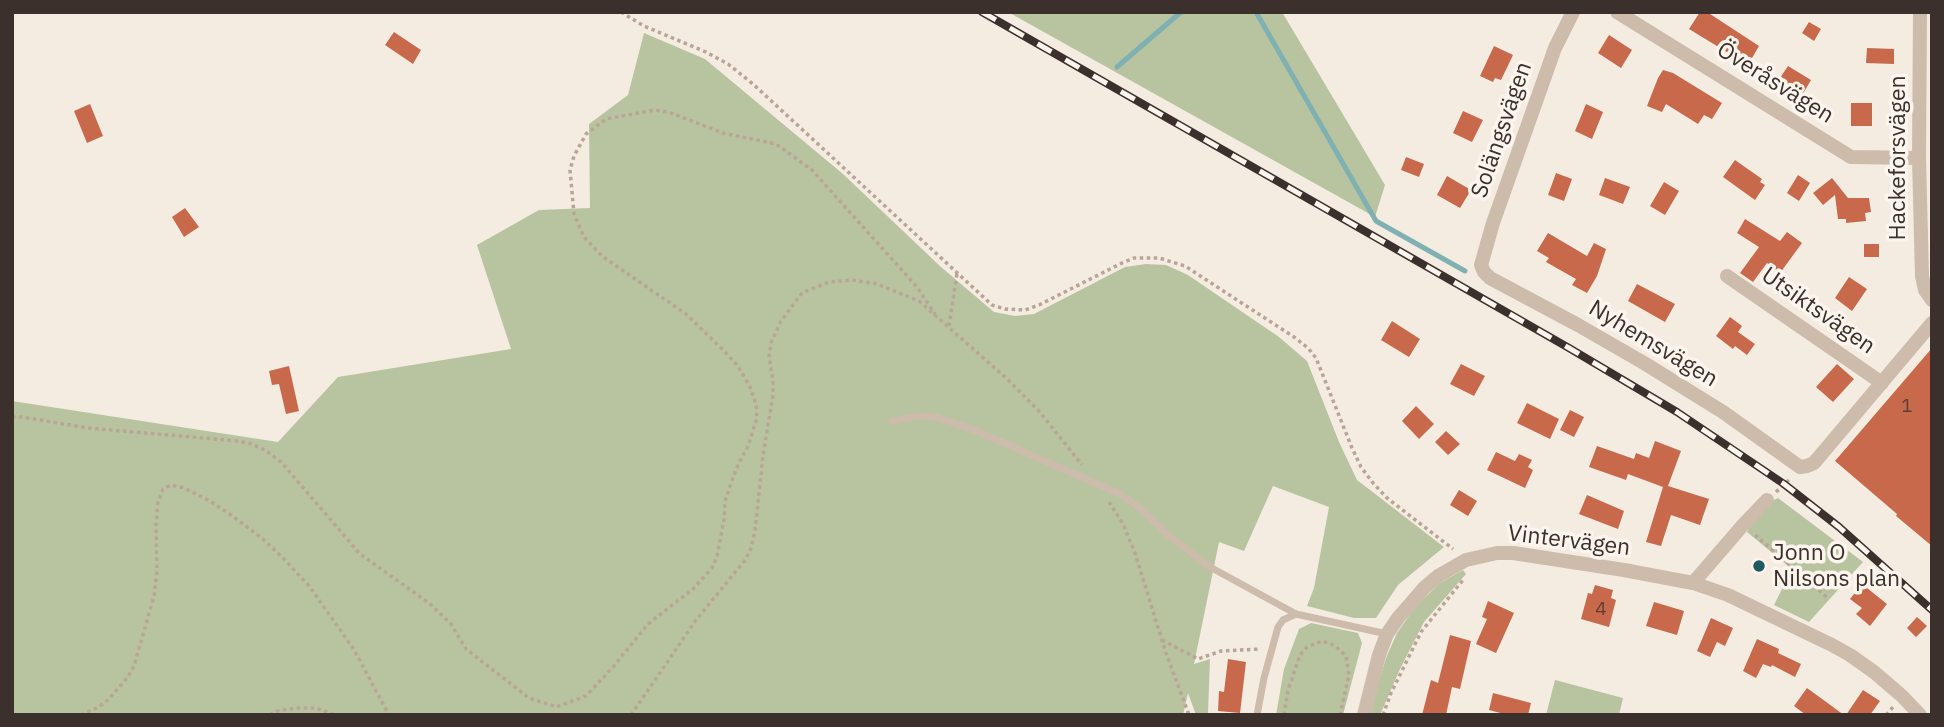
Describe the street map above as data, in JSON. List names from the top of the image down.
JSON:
{
  "streets": {
    "street": [
      "Överåsvägen",
      "Solängsvägen",
      "Hackeforsvägen",
      "Utsiktsvägen",
      "Nyhemsvägen",
      "Vintervägen"
    ]
  },
  "crossings": [
    ["Överåsvägen", "Hackeforsvägen"],
    ["Solängsvägen", "Nyhemsvägen"]
  ],
  "places": ["Jonn O Nilsons plan"],
  "house_numbers": ["1", "4"]
}
